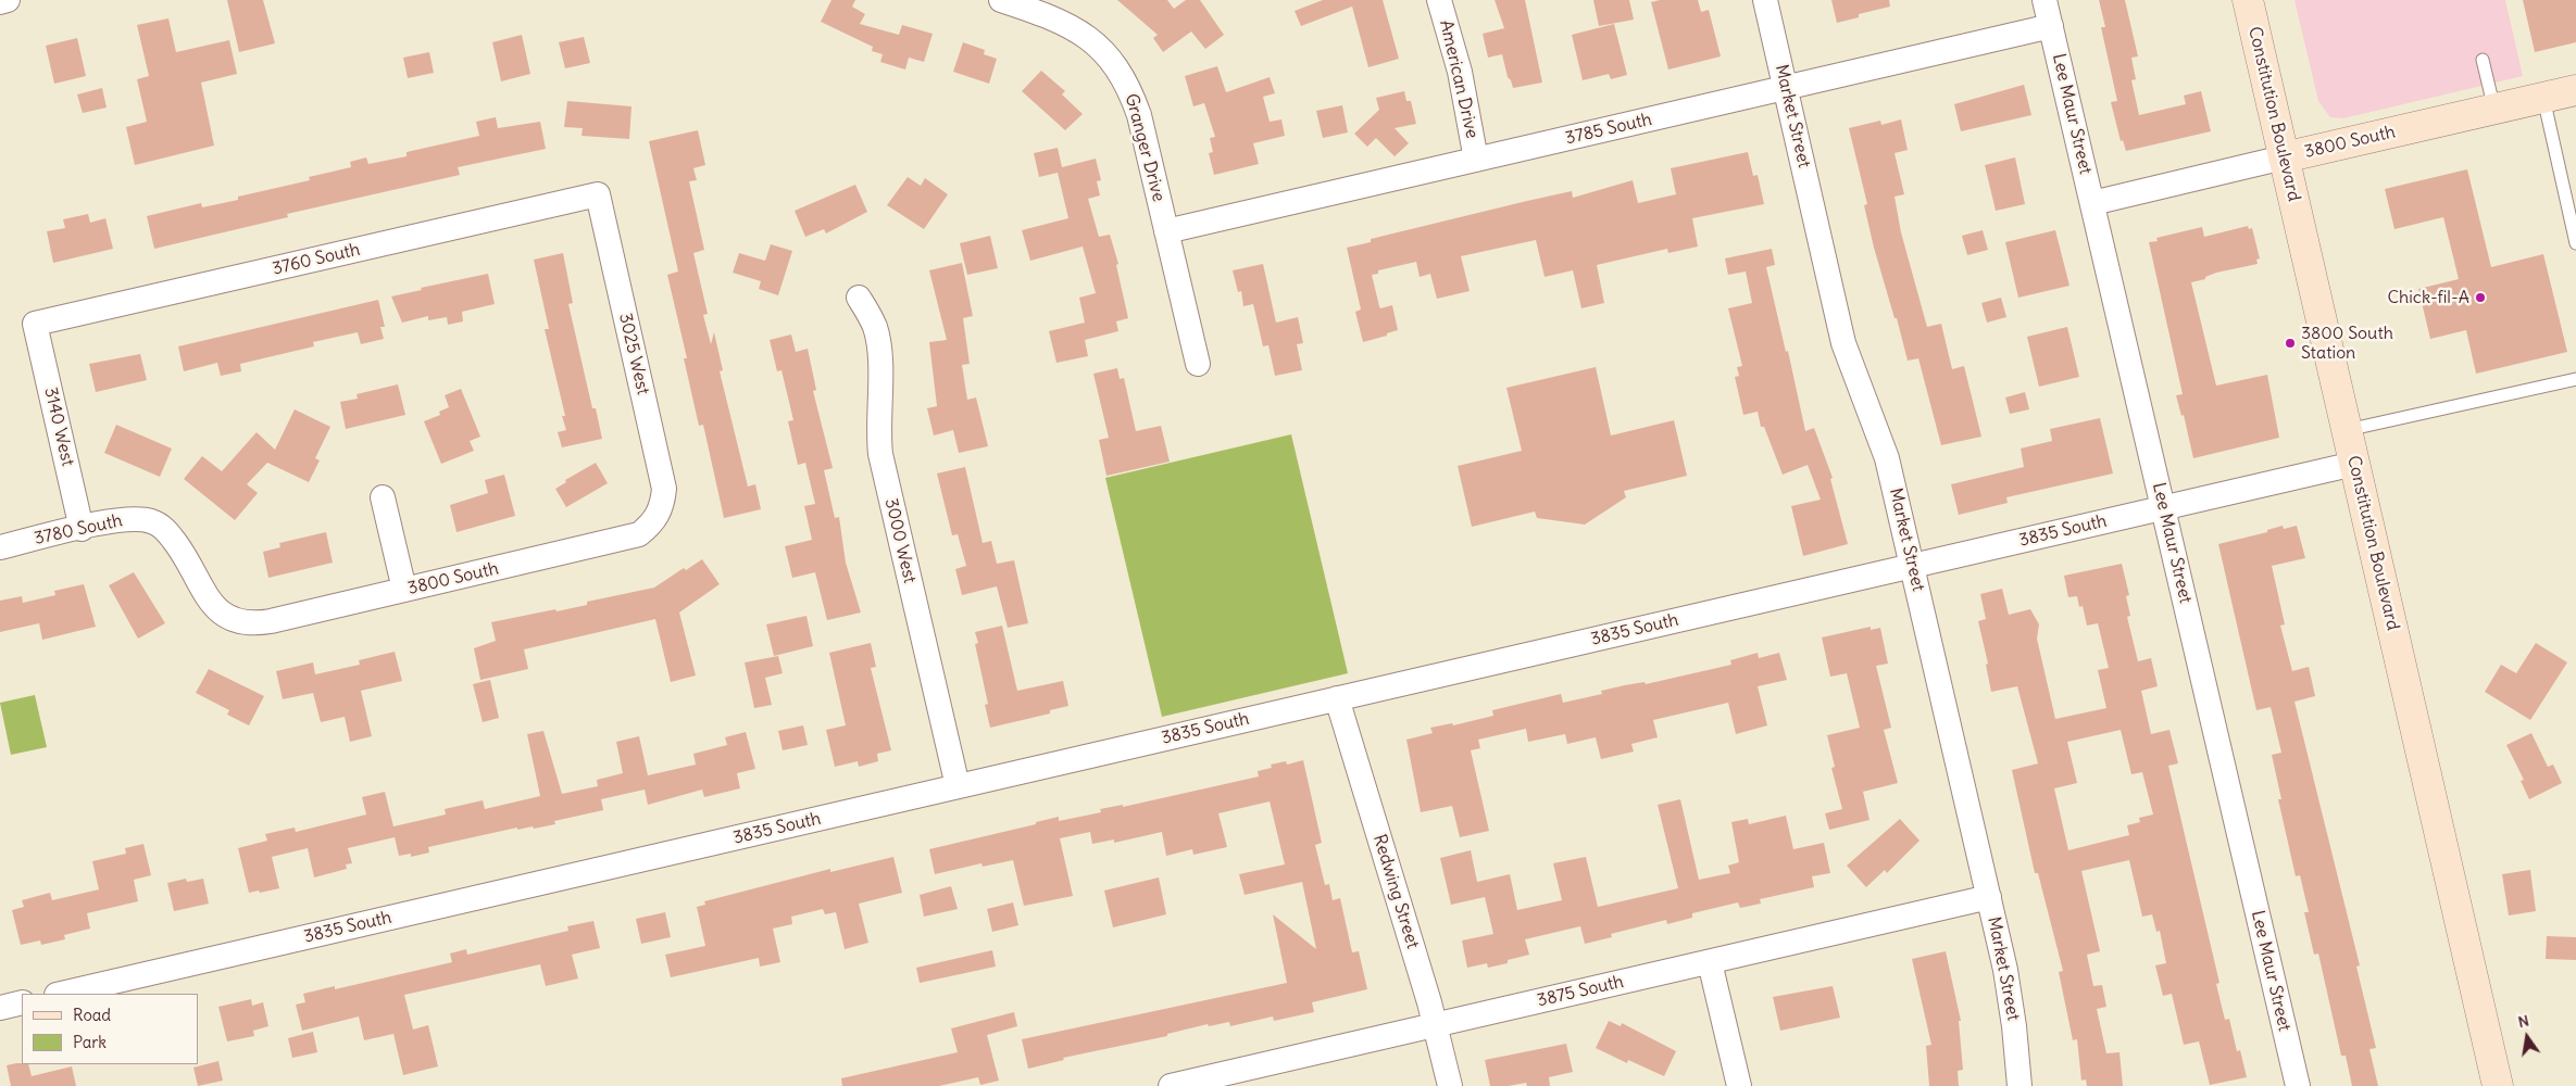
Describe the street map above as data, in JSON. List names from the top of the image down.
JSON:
{
  "streets": {
    "main road": ["Constitution Boulevard", "3800 South"],
    "street": [
      "American Drive",
      "Lee Maur Street",
      "Market Street",
      "3785 South",
      "Granger Drive",
      "3760 South",
      "3025 West",
      "3140 West",
      "3780 South",
      "3835 South",
      "3000 West",
      "Redwing Street",
      "3875 South"
    ]
  },
  "crossings": [
    ["American Drive", "3785 South"],
    ["Lee Maur Street", "3785 South"],
    ["Lee Maur Street", "3800 South"],
    ["Lee Maur Street", "3835 South"],
    ["Constitution Boulevard", "3800 South"],
    ["Constitution Boulevard", "3835 South"],
    ["Market Street", "3785 South"],
    ["Market Street", "3835 South"],
    ["Market Street", "3875 South"],
    ["3785 South", "Granger Drive"],
    ["3800 South", "3025 West"],
    ["3800 South", "3780 South"],
    ["3760 South", "3025 West"],
    ["3760 South", "3140 West"],
    ["3140 West", "3780 South"],
    ["3835 South", "3000 West"],
    ["3835 South", "Redwing Street"],
    ["Redwing Street", "3875 South"]
  ],
  "places": ["Chick-fil-A", "3800 South Station"],
  "legend": ["Road", "Park"],
  "north": "top"
}
